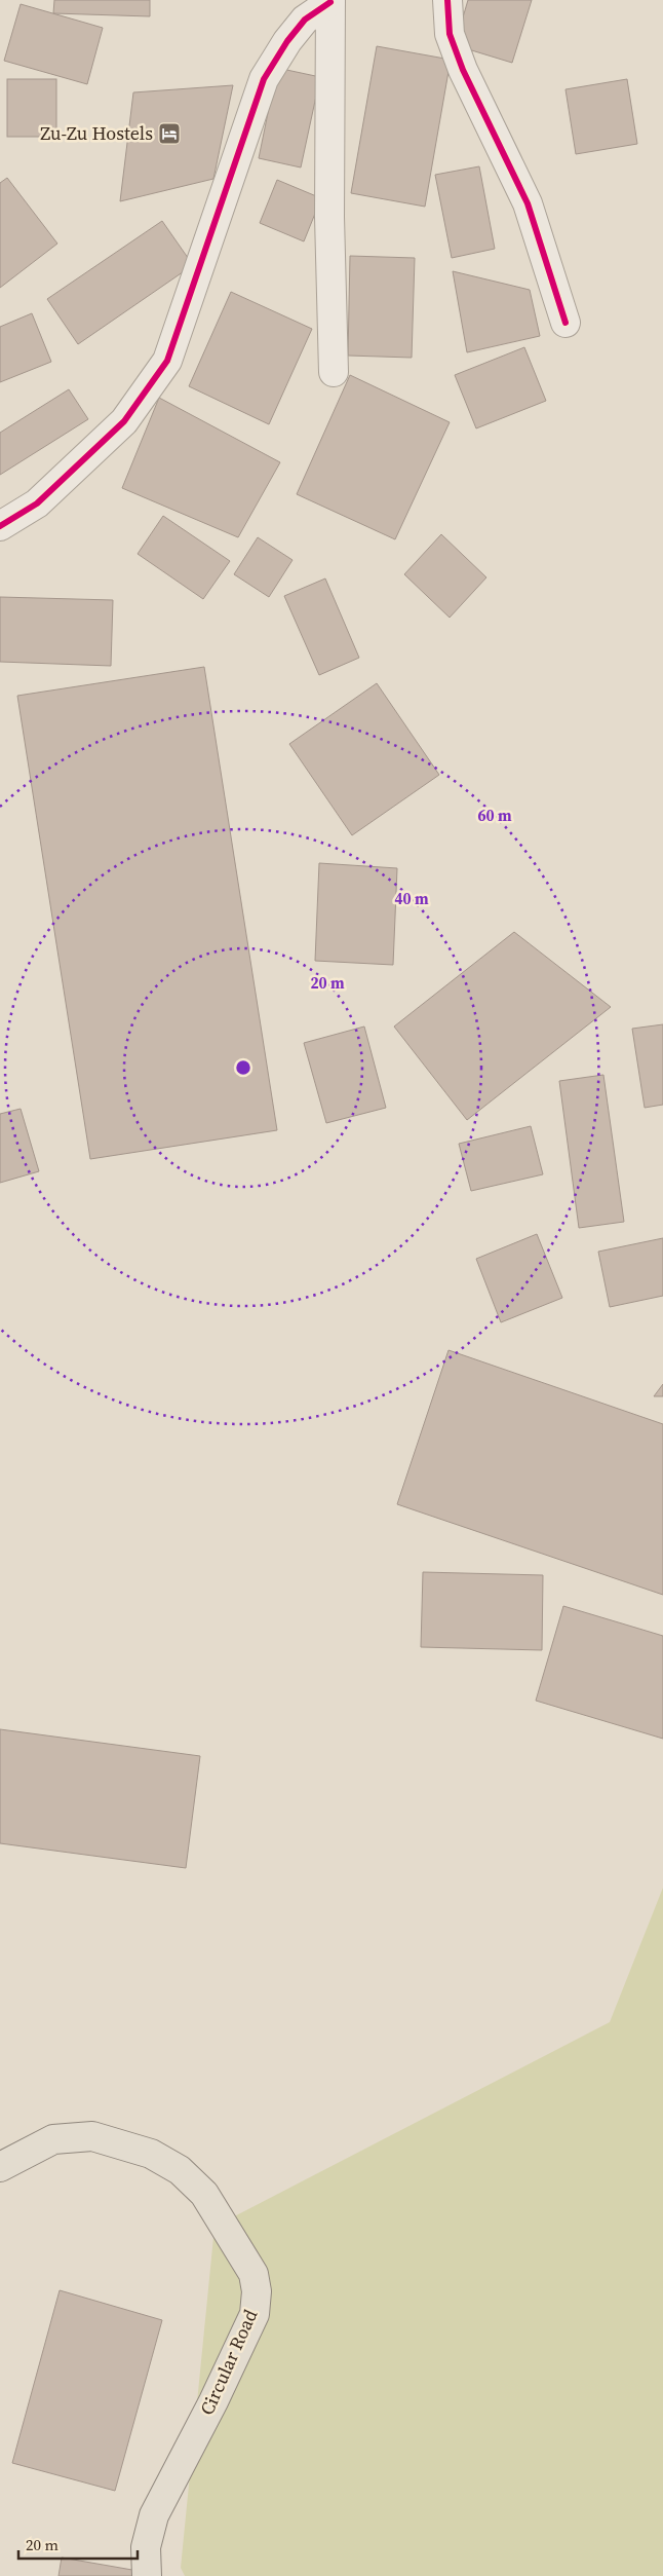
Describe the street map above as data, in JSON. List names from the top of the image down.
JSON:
{
  "streets": {
    "main road": ["Circular Road"]
  },
  "places": {
    "hotel": ["Zu-Zu Hostels"]
  },
  "scale_bar": "20 m",
  "rings": ["60 m", "40 m", "20 m"]
}
